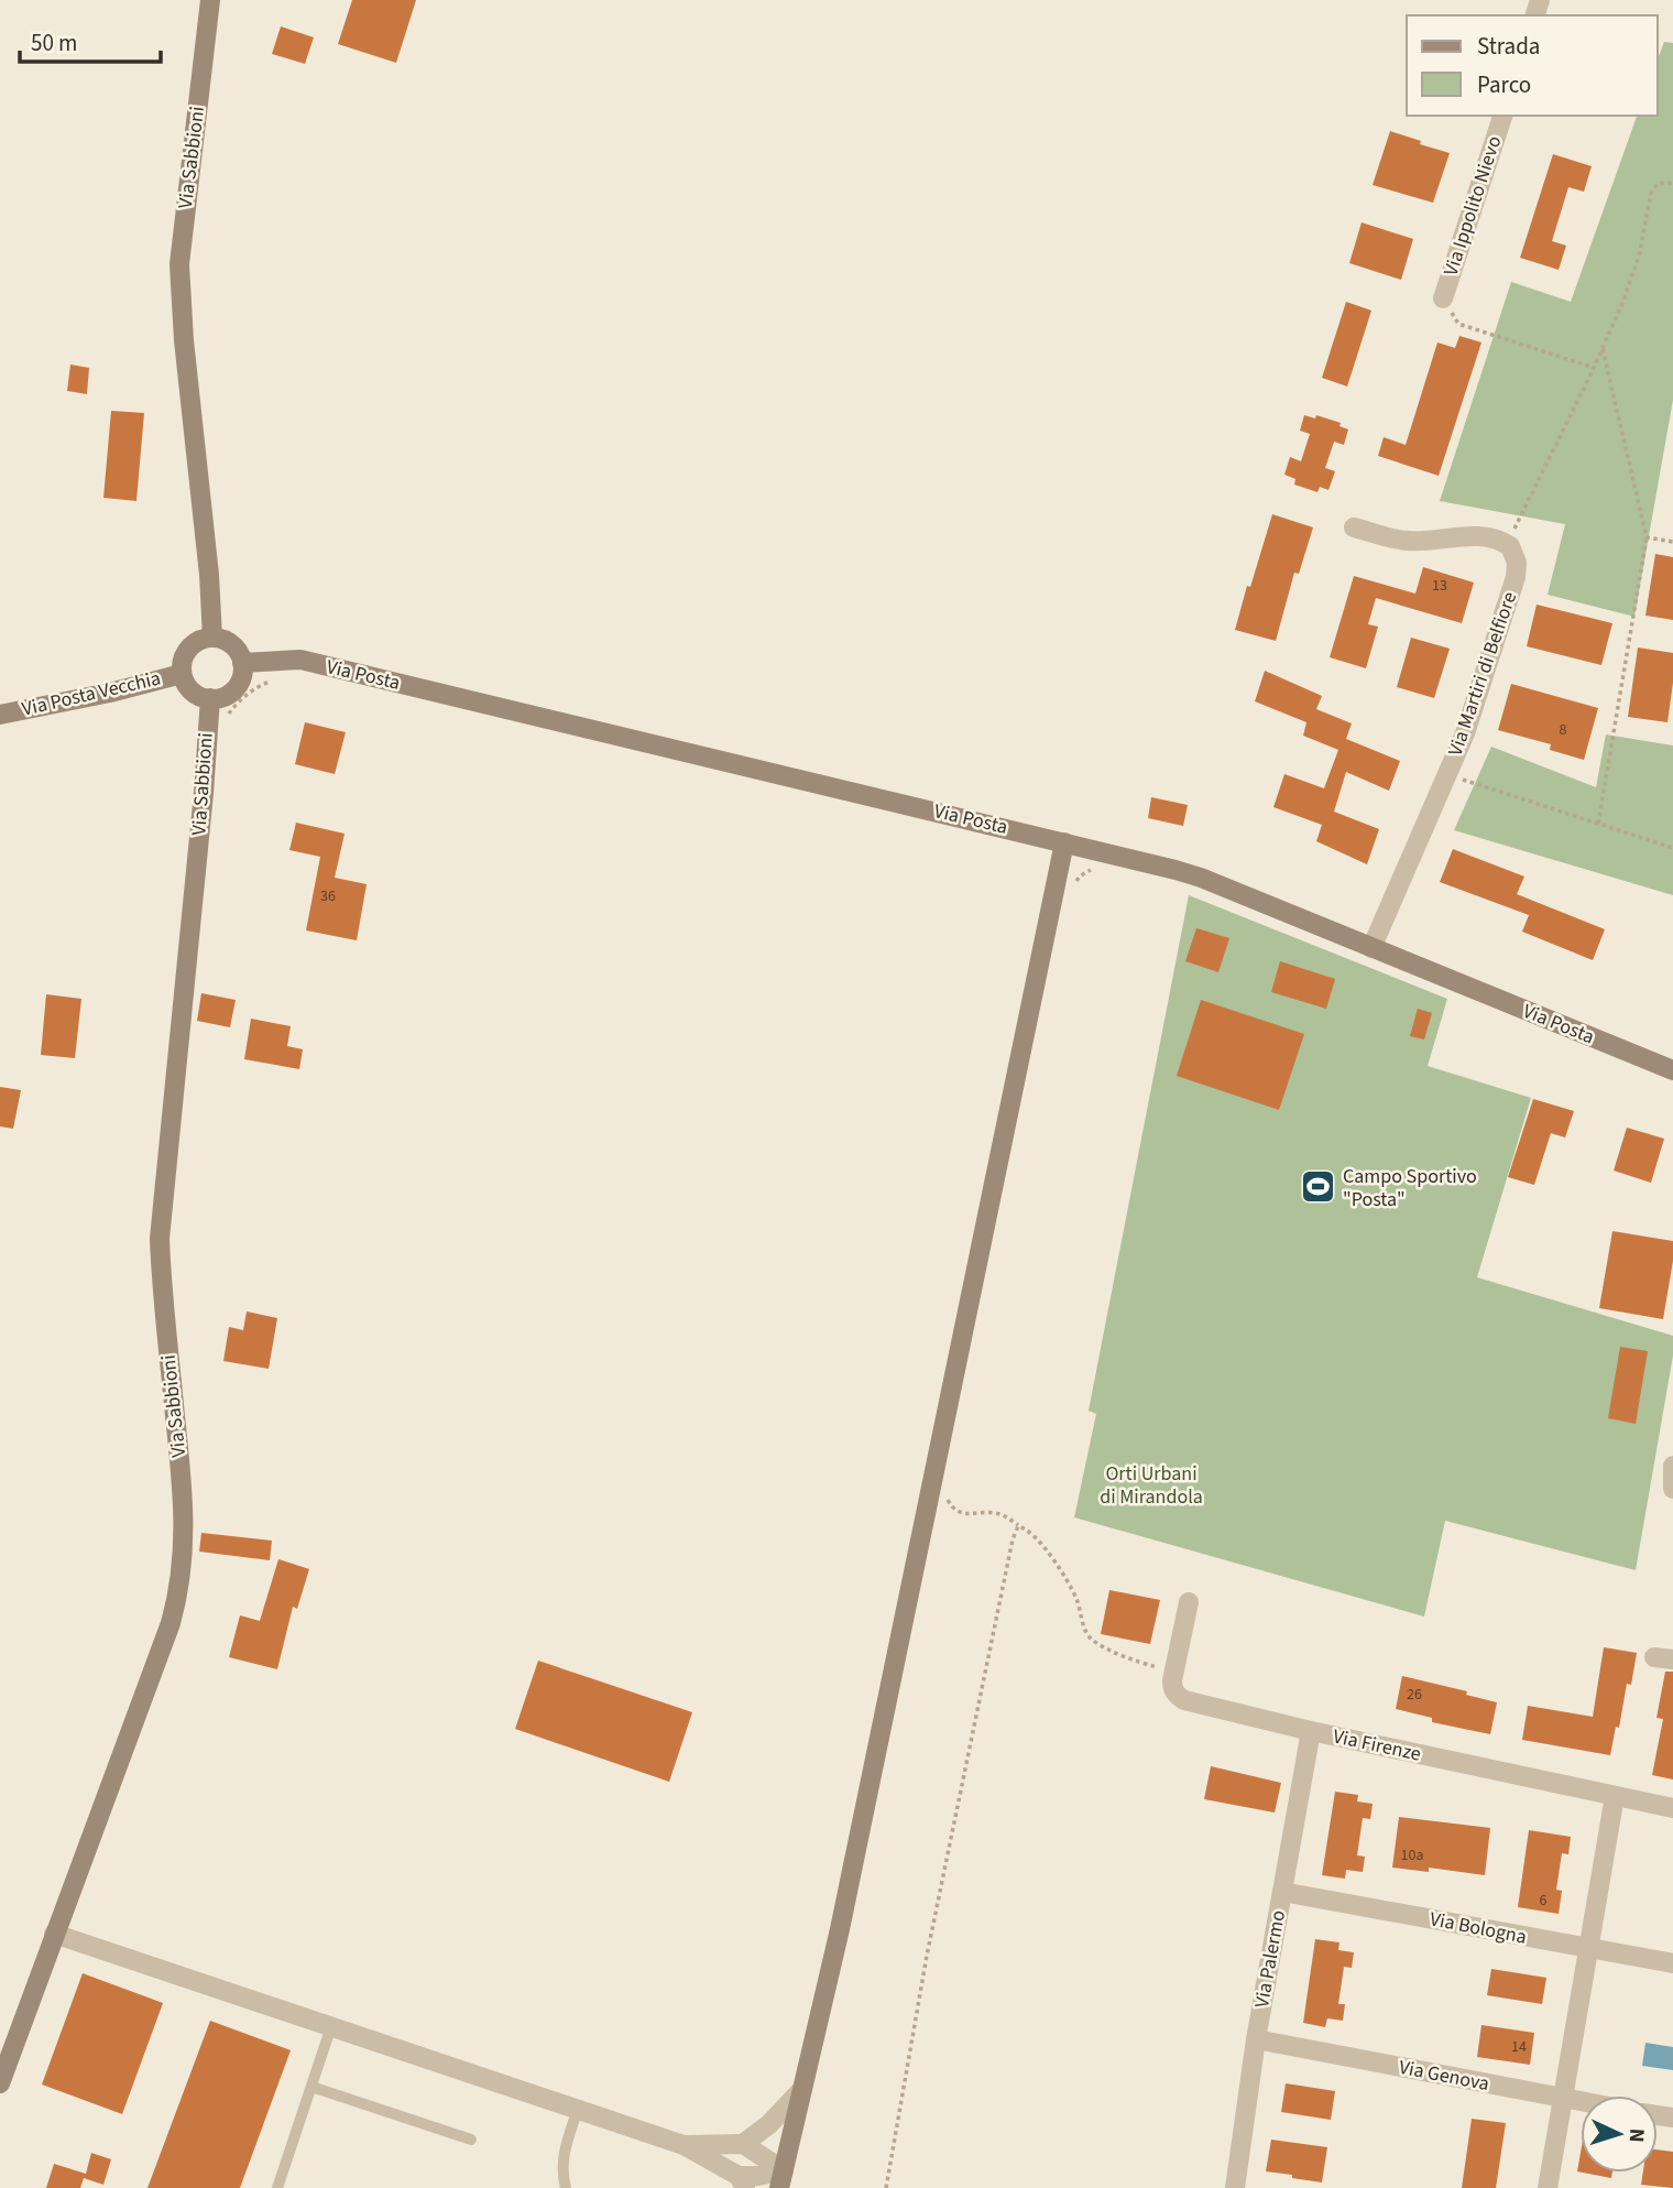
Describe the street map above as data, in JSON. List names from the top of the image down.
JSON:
{
  "streets": {
    "street": [
      "Via Sabbioni",
      "Via Ippolito Nievo",
      "Via Martiri di Belfiore",
      "Via Posta",
      "Via Posta Vecchia",
      "Via Firenze",
      "Via Bologna",
      "Via Palermo",
      "Via Genova"
    ]
  },
  "crossings": [
    ["Via Sabbioni", "Via Posta"],
    ["Via Sabbioni", "Via Posta Vecchia"],
    ["Via Martiri di Belfiore", "Via Posta"],
    ["Via Posta", "Via Posta Vecchia"],
    ["Via Firenze", "Via Palermo"],
    ["Via Bologna", "Via Palermo"],
    ["Via Palermo", "Via Genova"]
  ],
  "parks": ["Orti Urbani di Mirandola"],
  "places": {
    "sports": ["Campo Sportivo \"Posta\""]
  },
  "house_numbers": [
    "13",
    "8",
    "36",
    "26",
    "10a",
    "6",
    "14"
  ],
  "legend": ["Strada", "Parco"],
  "scale_bar": "50 m",
  "north": "right"
}
